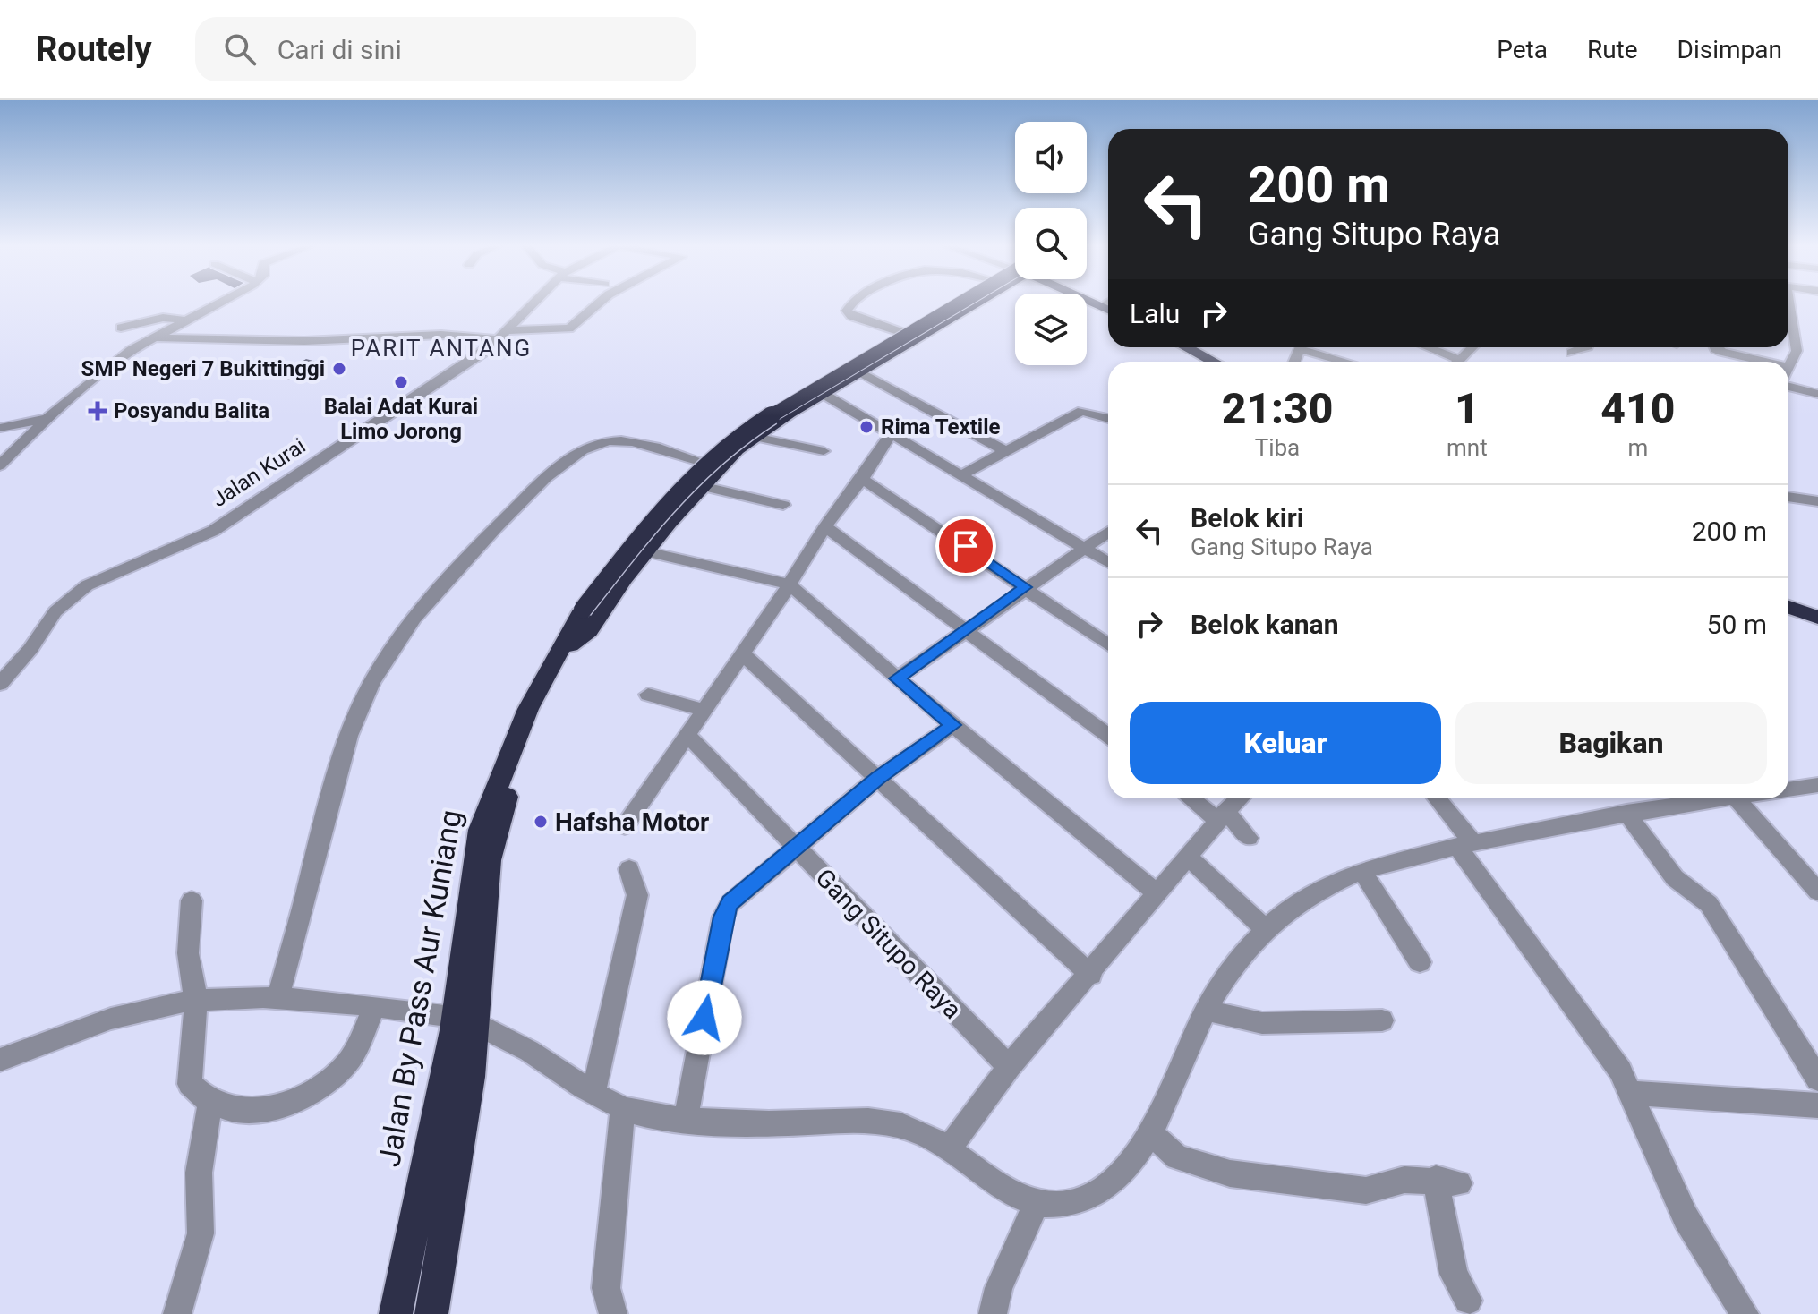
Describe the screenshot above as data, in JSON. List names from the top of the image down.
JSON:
{
  "streets": {
    "highway": ["Jalan By Pass Aur Kuniang"],
    "street": ["Jalan Kurai", "Gang Situpo Raya"]
  },
  "districts": ["PARIT ANTANG"],
  "places": {
    "other": [
      "SMP Negeri 7 Bukittinggi",
      "Balai Adat Kurai Limo Jorong",
      "Rima Textile",
      "Hafsha Motor"
    ],
    "health": ["Posyandu Balita"]
  },
  "page": {
    "header": "Routely",
    "search": "Cari di sini",
    "nav": ["Peta", "Rute", "Disimpan"],
    "turn": ["200 m", "Gang Situpo Raya"],
    "then": "Lalu",
    "eta": [
      "21:30",
      "Tiba",
      "1",
      "mnt",
      "410",
      "m"
    ],
    "list": [
      {
        "name": "Belok kiri",
        "note": "Gang Situpo Raya",
        "value": "200 m"
      },
      {
        "name": "Belok kanan",
        "value": "50 m"
      }
    ],
    "buttons": ["Keluar", "Bagikan"]
  }
}
